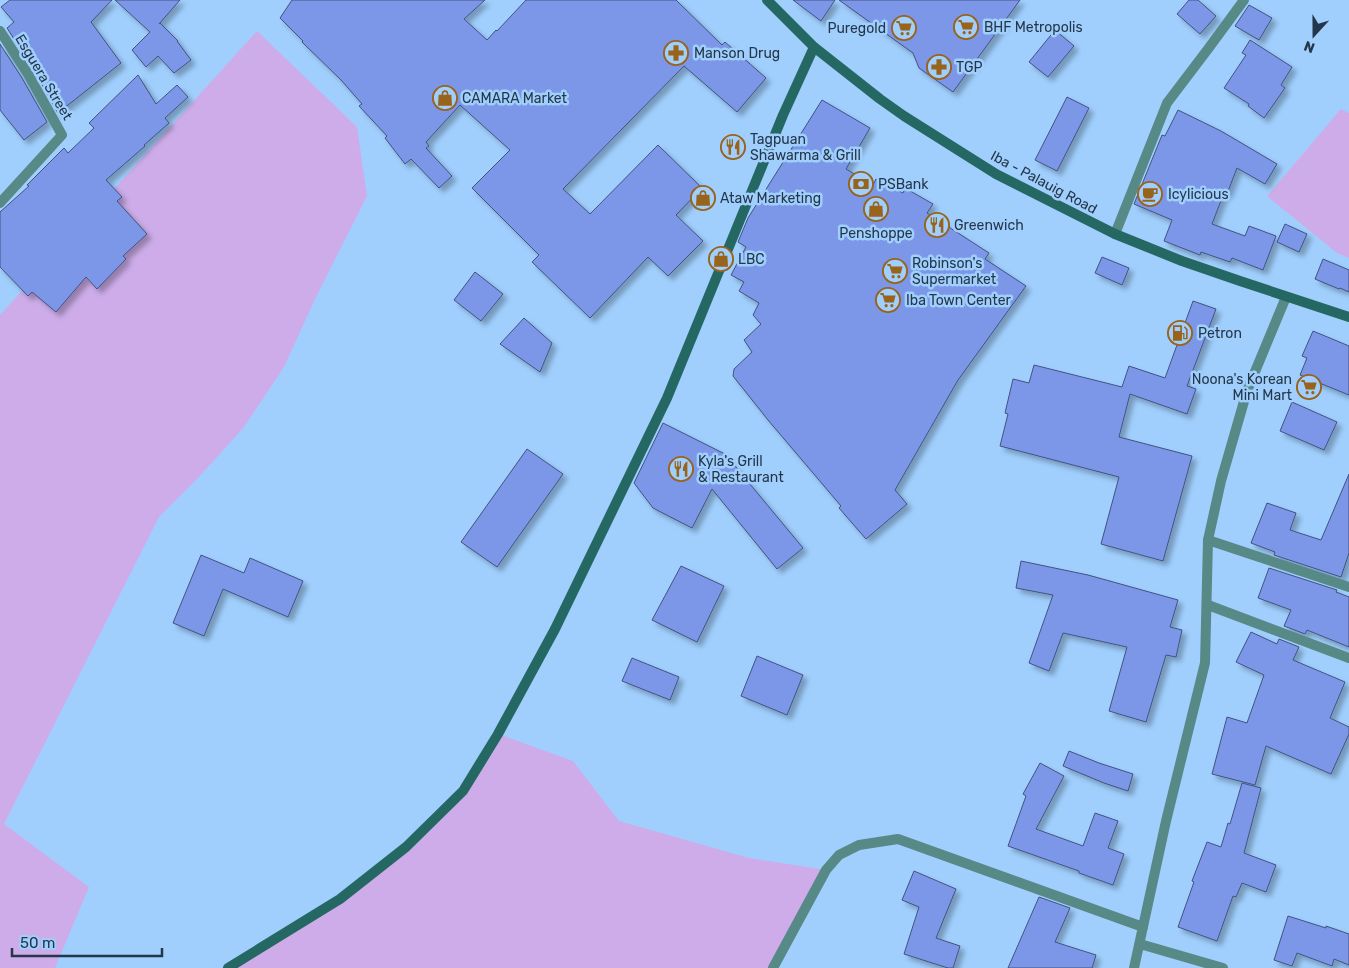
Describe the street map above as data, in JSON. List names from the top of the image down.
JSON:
{
  "streets": {
    "main road": ["Iba - Palauig Road"],
    "street": ["Esguera Street"]
  },
  "places": {
    "supermarket": [
      "BHF Metropolis",
      "Puregold",
      "Robinson's Supermarket",
      "Iba Town Center",
      "Noona's Korean Mini Mart"
    ],
    "pharmacy": ["Manson Drug", "TGP"],
    "shop": [
      "CAMARA Market",
      "Ataw Marketing",
      "Penshoppe",
      "LBC"
    ],
    "restaurant": ["Tagpuan Shawarma & Grill", "Greenwich", "Kyla's Grill & Restaurant"],
    "bank": ["PSBank"],
    "cafe": ["Icylicious"],
    "fuel station": ["Petron"]
  },
  "scale_bar": "50 m",
  "north": "bottom"
}
